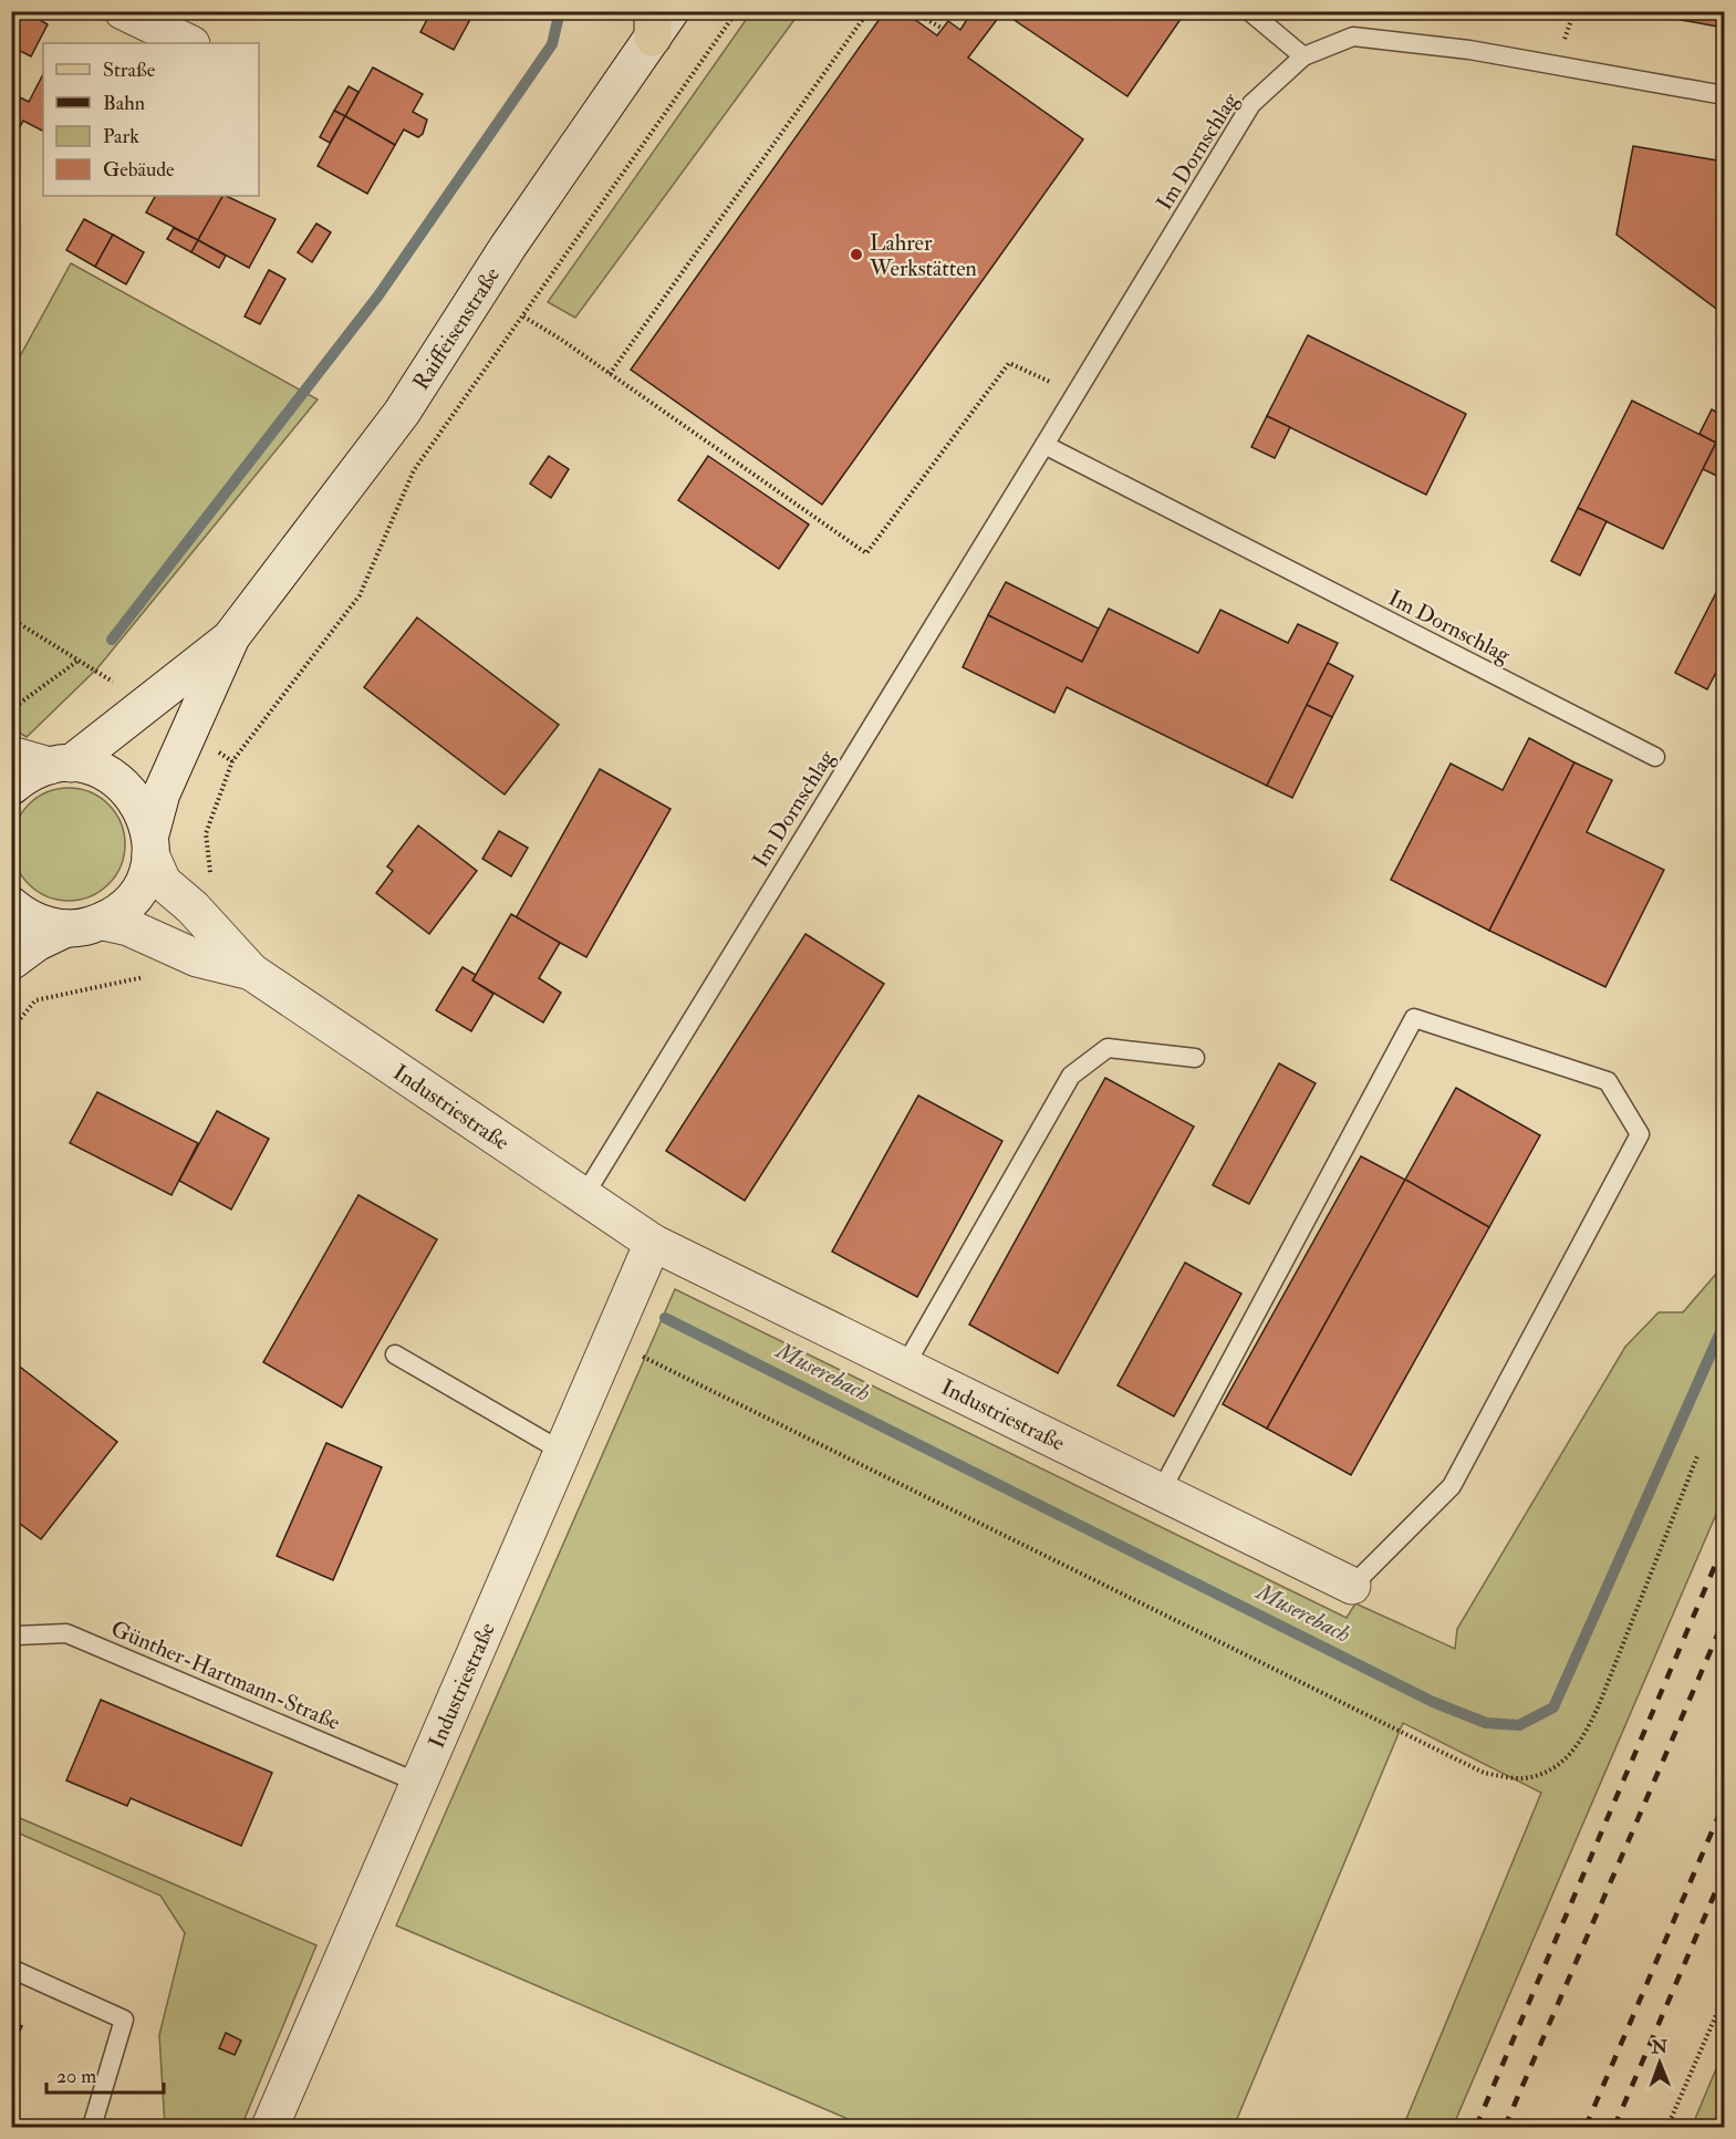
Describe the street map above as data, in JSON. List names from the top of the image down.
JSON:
{
  "streets": {
    "street": ["Raiffeisenstraße", "Industriestraße"],
    "lane": ["Im Dornschlag", "Günther-Hartmann-Straße"]
  },
  "crossings": [
    ["Im Dornschlag", "Industriestraße"],
    ["Raiffeisenstraße", "Industriestraße"],
    ["Industriestraße", "Günther-Hartmann-Straße"]
  ],
  "water": ["Muserebach"],
  "places": ["Lahrer Werkstätten"],
  "legend": [
    "Straße",
    "Bahn",
    "Park",
    "Gebäude"
  ],
  "scale_bar": "20 m",
  "north": "top"
}
